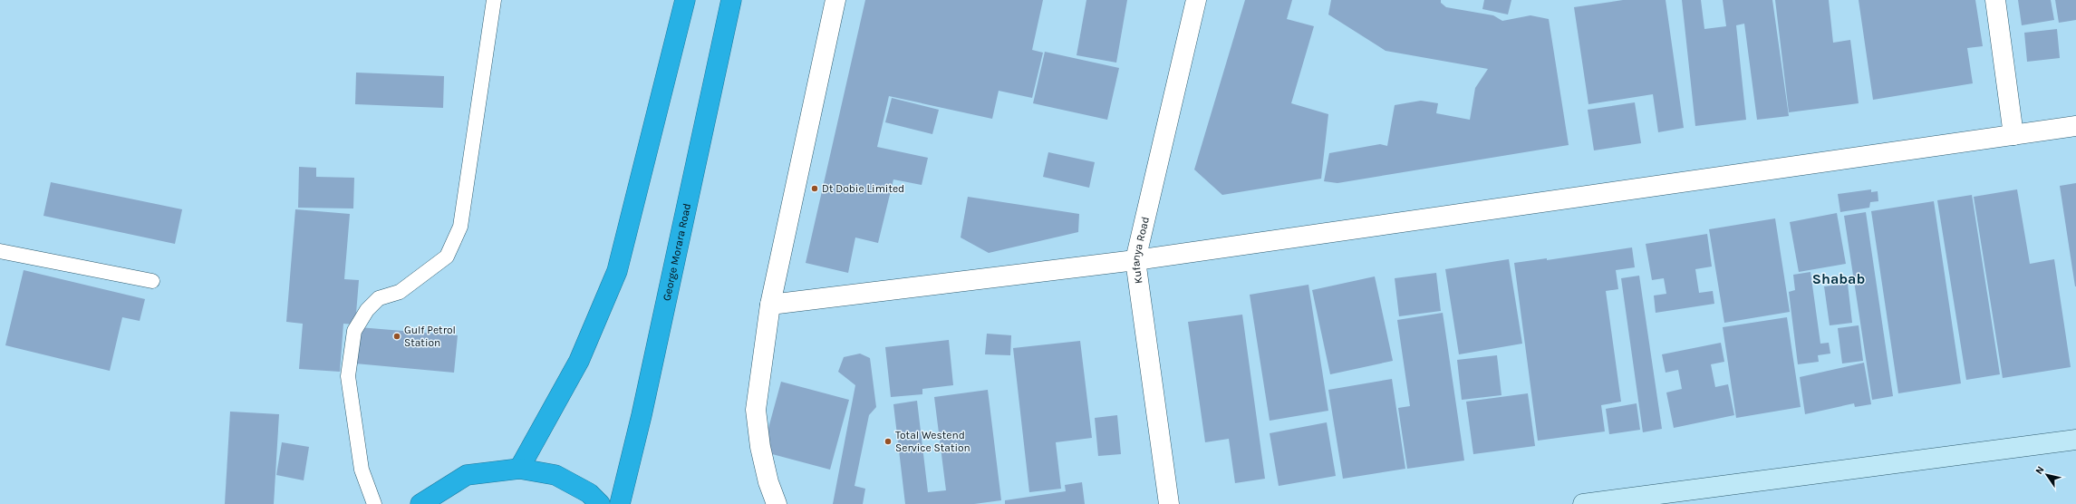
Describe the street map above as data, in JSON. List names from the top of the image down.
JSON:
{
  "streets": {
    "highway": ["George Morara Road"],
    "street": ["Kufanya Road"]
  },
  "districts": ["Shabab"],
  "places": ["Dt Dobie Limited", "Gulf Petrol Station", "Total Westend Service Station"],
  "north": "top left"
}
